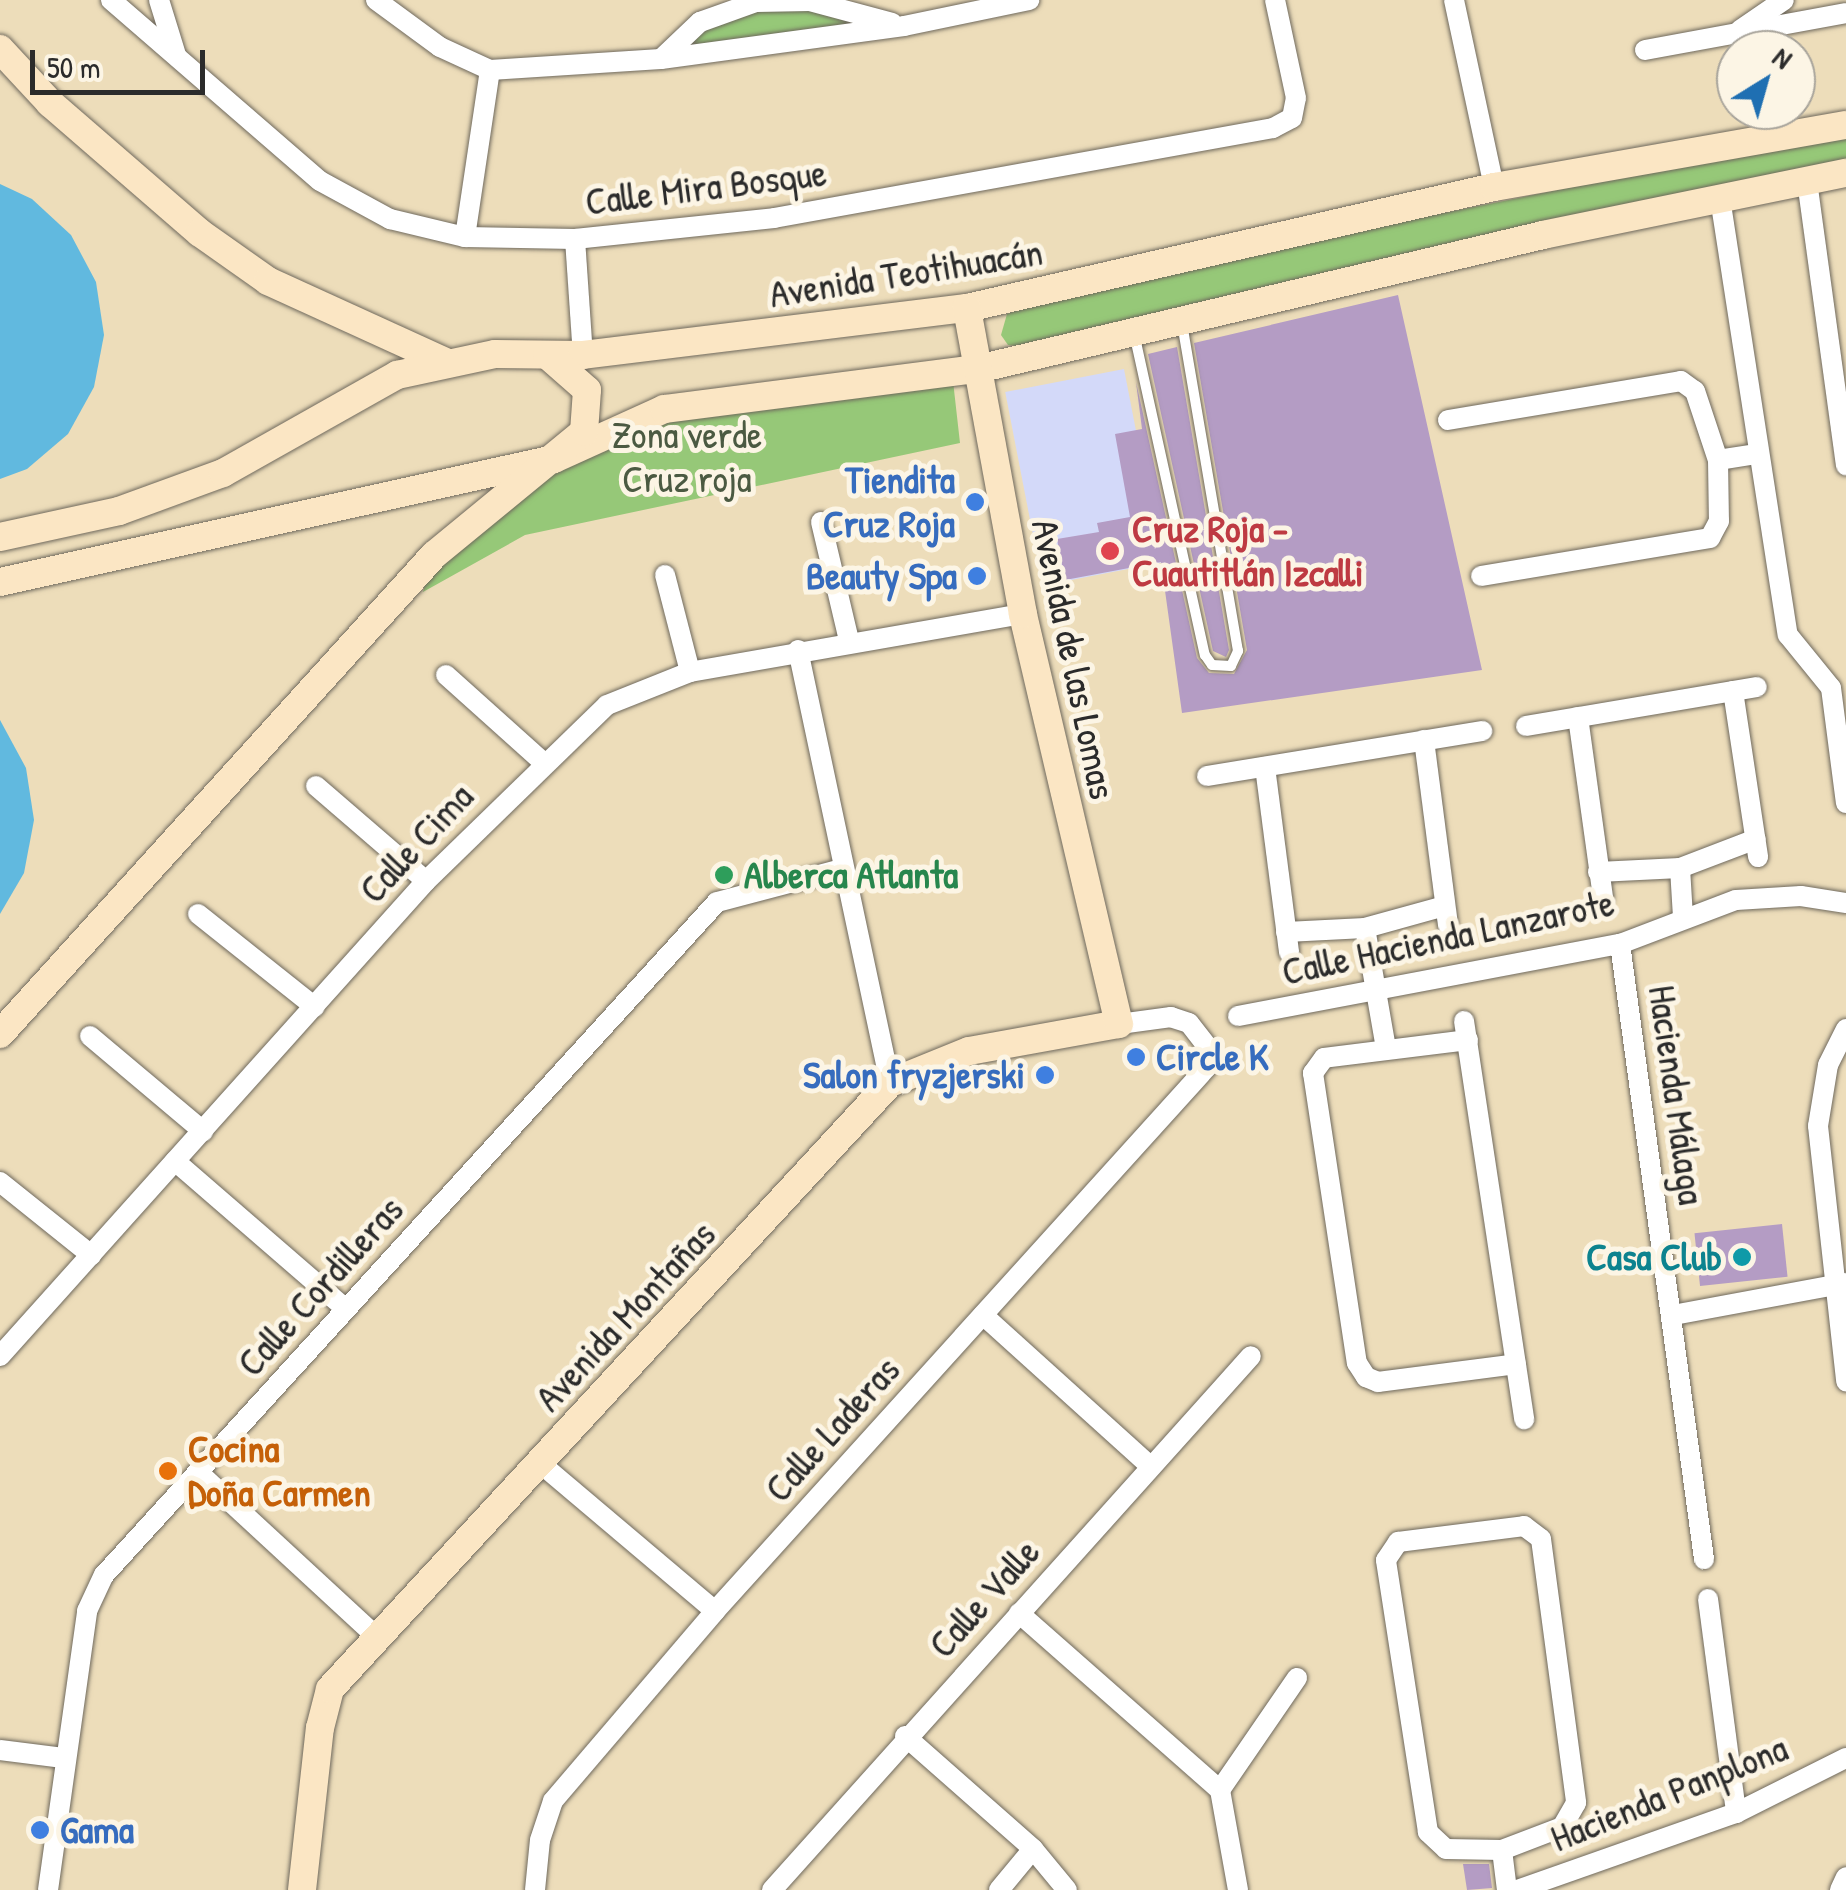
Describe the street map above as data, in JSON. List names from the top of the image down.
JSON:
{
  "streets": {
    "main road": ["Avenida Teotihuacán", "Avenida de las Lomas", "Avenida Montañas"],
    "street": [
      "Calle Mira Bosque",
      "Calle Cima",
      "Calle Hacienda Lanzarote",
      "Hacienda Málaga",
      "Calle Cordilleras",
      "Calle Laderas",
      "Calle Valle",
      "Hacienda Panplona"
    ]
  },
  "crossings": [
    ["Avenida Teotihuacán", "Avenida de las Lomas"],
    ["Avenida de las Lomas", "Calle Cima"],
    ["Avenida de las Lomas", "Avenida Montañas"],
    ["Calle Hacienda Lanzarote", "Hacienda Málaga"],
    ["Avenida Montañas", "Calle Laderas"]
  ],
  "parks": ["Zona verde Cruz roja"],
  "places": [
    "Tiendita Cruz Roja",
    "Cruz Roja - Cuautitlán Izcalli",
    "Beauty Spa",
    "Alberca Atlanta",
    "Circle K",
    "Salon fryzjerski",
    "Casa Club",
    "Cocina Doña Carmen",
    "Gama"
  ],
  "scale_bar": "50 m",
  "north": "top right"
}
